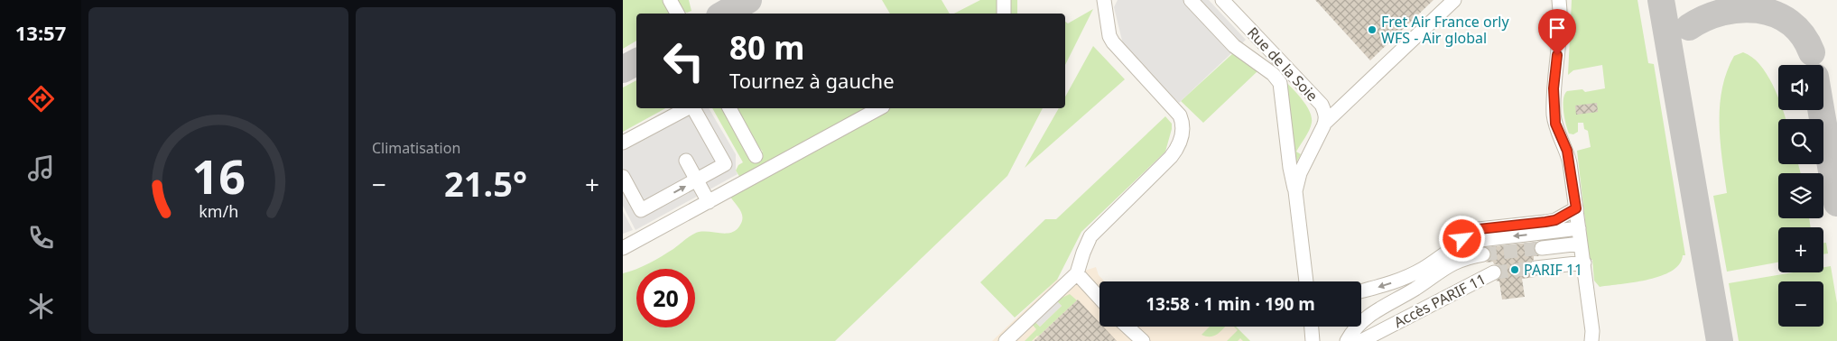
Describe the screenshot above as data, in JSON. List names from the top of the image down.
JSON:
{
  "streets": {
    "street": ["Rue de la Soie", "Accès PARIF 11"]
  },
  "places": ["Fret Air France orly WFS - Air global", "PARIF 11"],
  "page": {
    "tabs": "13:57",
    "tile": "Climatisation",
    "turn": ["80 m", "Tournez à gauche"],
    "map_buttons": ["+", "−"],
    "heat": ["−", "21.5°", "+"],
    "limit": "20",
    "trip": "13:58 · 1 min · 190 m",
    "gauge": ["16", "km/h"]
  }
}
